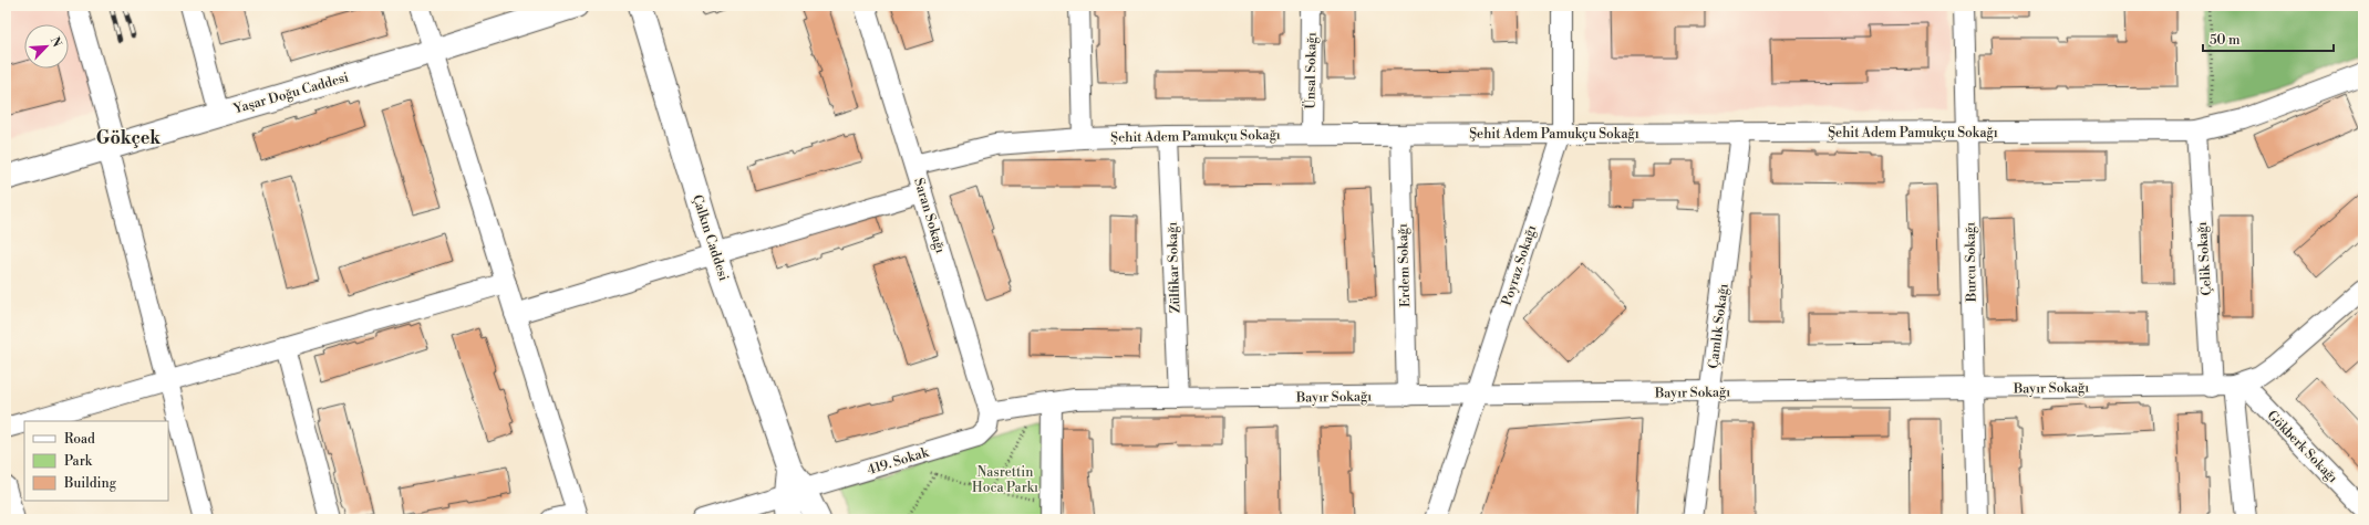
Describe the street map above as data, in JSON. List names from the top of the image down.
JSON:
{
  "streets": {
    "street": [
      "Ünsal Sokağı",
      "Yaşar Doğu Caddesi",
      "Şehit Adem Pamukçu Sokağı",
      "Saran Sokağı",
      "Çalkın Caddesi",
      "Çelik Sokağı",
      "Burcu Sokağı",
      "Erdem Sokağı",
      "Poyraz Sokağı",
      "Zülfikar Sokağı",
      "Çamlık Sokağı",
      "Bayır Sokağı",
      "Gökberk Sokağı",
      "419. Sokak"
    ]
  },
  "crossings": [
    ["Ünsal Sokağı", "Şehit Adem Pamukçu Sokağı"],
    ["Şehit Adem Pamukçu Sokağı", "Saran Sokağı"],
    ["Şehit Adem Pamukçu Sokağı", "Çelik Sokağı"],
    ["Şehit Adem Pamukçu Sokağı", "Burcu Sokağı"],
    ["Şehit Adem Pamukçu Sokağı", "Erdem Sokağı"],
    ["Şehit Adem Pamukçu Sokağı", "Poyraz Sokağı"],
    ["Şehit Adem Pamukçu Sokağı", "Zülfikar Sokağı"],
    ["Şehit Adem Pamukçu Sokağı", "Çamlık Sokağı"],
    ["Saran Sokağı", "Bayır Sokağı"],
    ["Saran Sokağı", "419. Sokak"],
    ["Çalkın Caddesi", "419. Sokak"],
    ["Çelik Sokağı", "Bayır Sokağı"],
    ["Burcu Sokağı", "Bayır Sokağı"],
    ["Erdem Sokağı", "Bayır Sokağı"],
    ["Poyraz Sokağı", "Bayır Sokağı"],
    ["Zülfikar Sokağı", "Bayır Sokağı"],
    ["Çamlık Sokağı", "Bayır Sokağı"],
    ["Bayır Sokağı", "Gökberk Sokağı"],
    ["Bayır Sokağı", "419. Sokak"]
  ],
  "districts": ["Gökçek"],
  "parks": ["Nasrettin Hoca Parkı"],
  "legend": ["Road", "Park", "Building"],
  "scale_bar": "50 m",
  "north": "top right"
}
